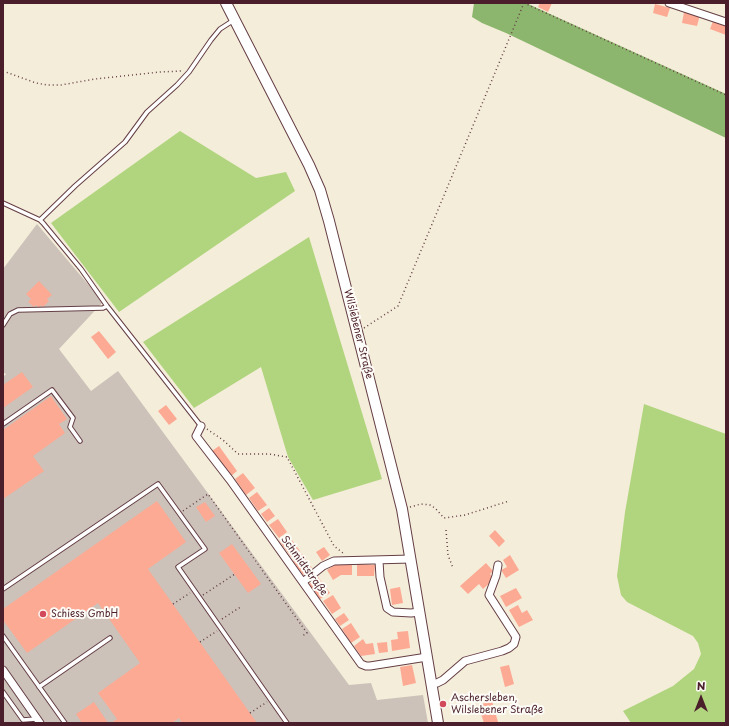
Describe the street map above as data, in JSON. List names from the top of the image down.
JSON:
{
  "streets": {
    "street": ["Wilslebener Straße", "Schmidtstraße"]
  },
  "crossings": [
    ["Wilslebener Straße", "Schmidtstraße"]
  ],
  "places": ["Schiess GmbH", "Aschersleben, Wilslebener Straße"],
  "north": "top"
}
